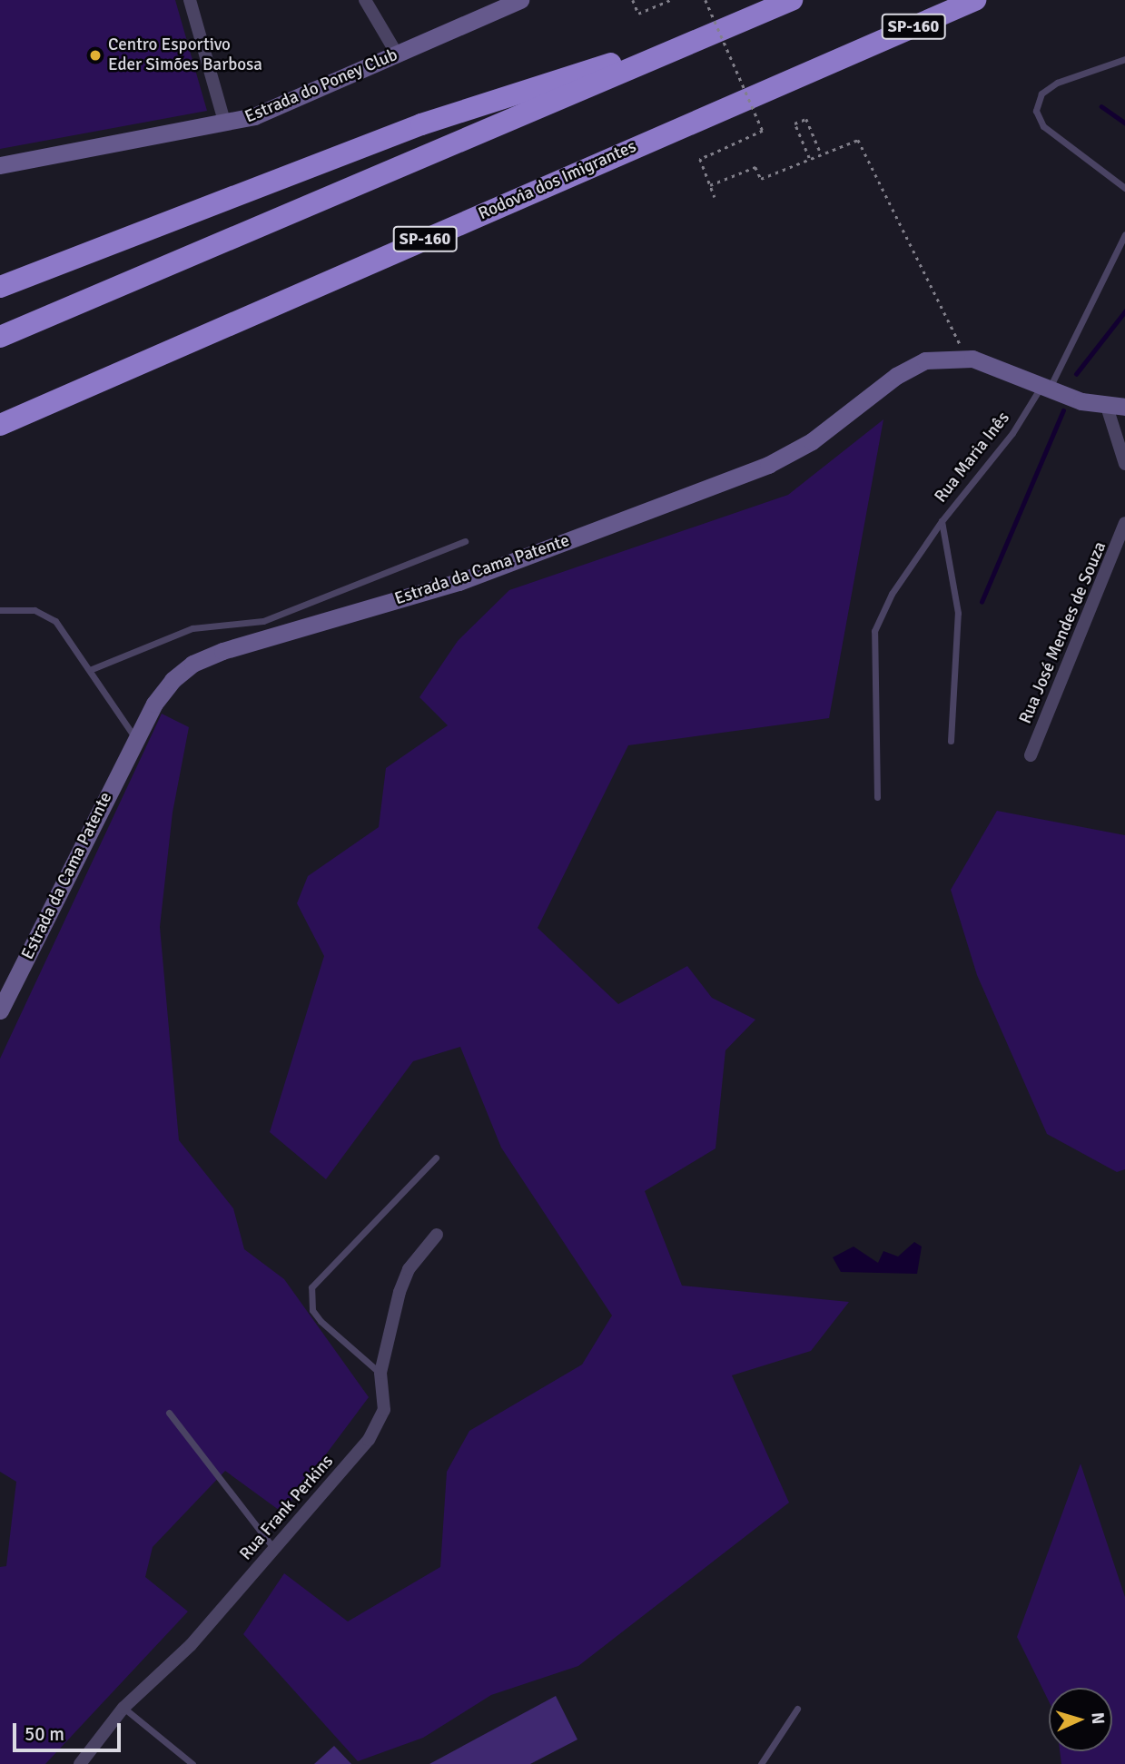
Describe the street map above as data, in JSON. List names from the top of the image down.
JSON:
{
  "streets": {
    "highway": ["SP-160", "Rodovia dos Imigrantes"],
    "street": [
      "Estrada do Poney Club",
      "Estrada da Cama Patente",
      "Rua José Mendes de Souza",
      "Rua Frank Perkins"
    ],
    "lane": ["Rua Maria Inês"]
  },
  "crossings": [
    ["Rua Maria Inês", "Estrada da Cama Patente"]
  ],
  "places": ["Centro Esportivo Eder Simões Barbosa"],
  "scale_bar": "50 m",
  "north": "right"
}
